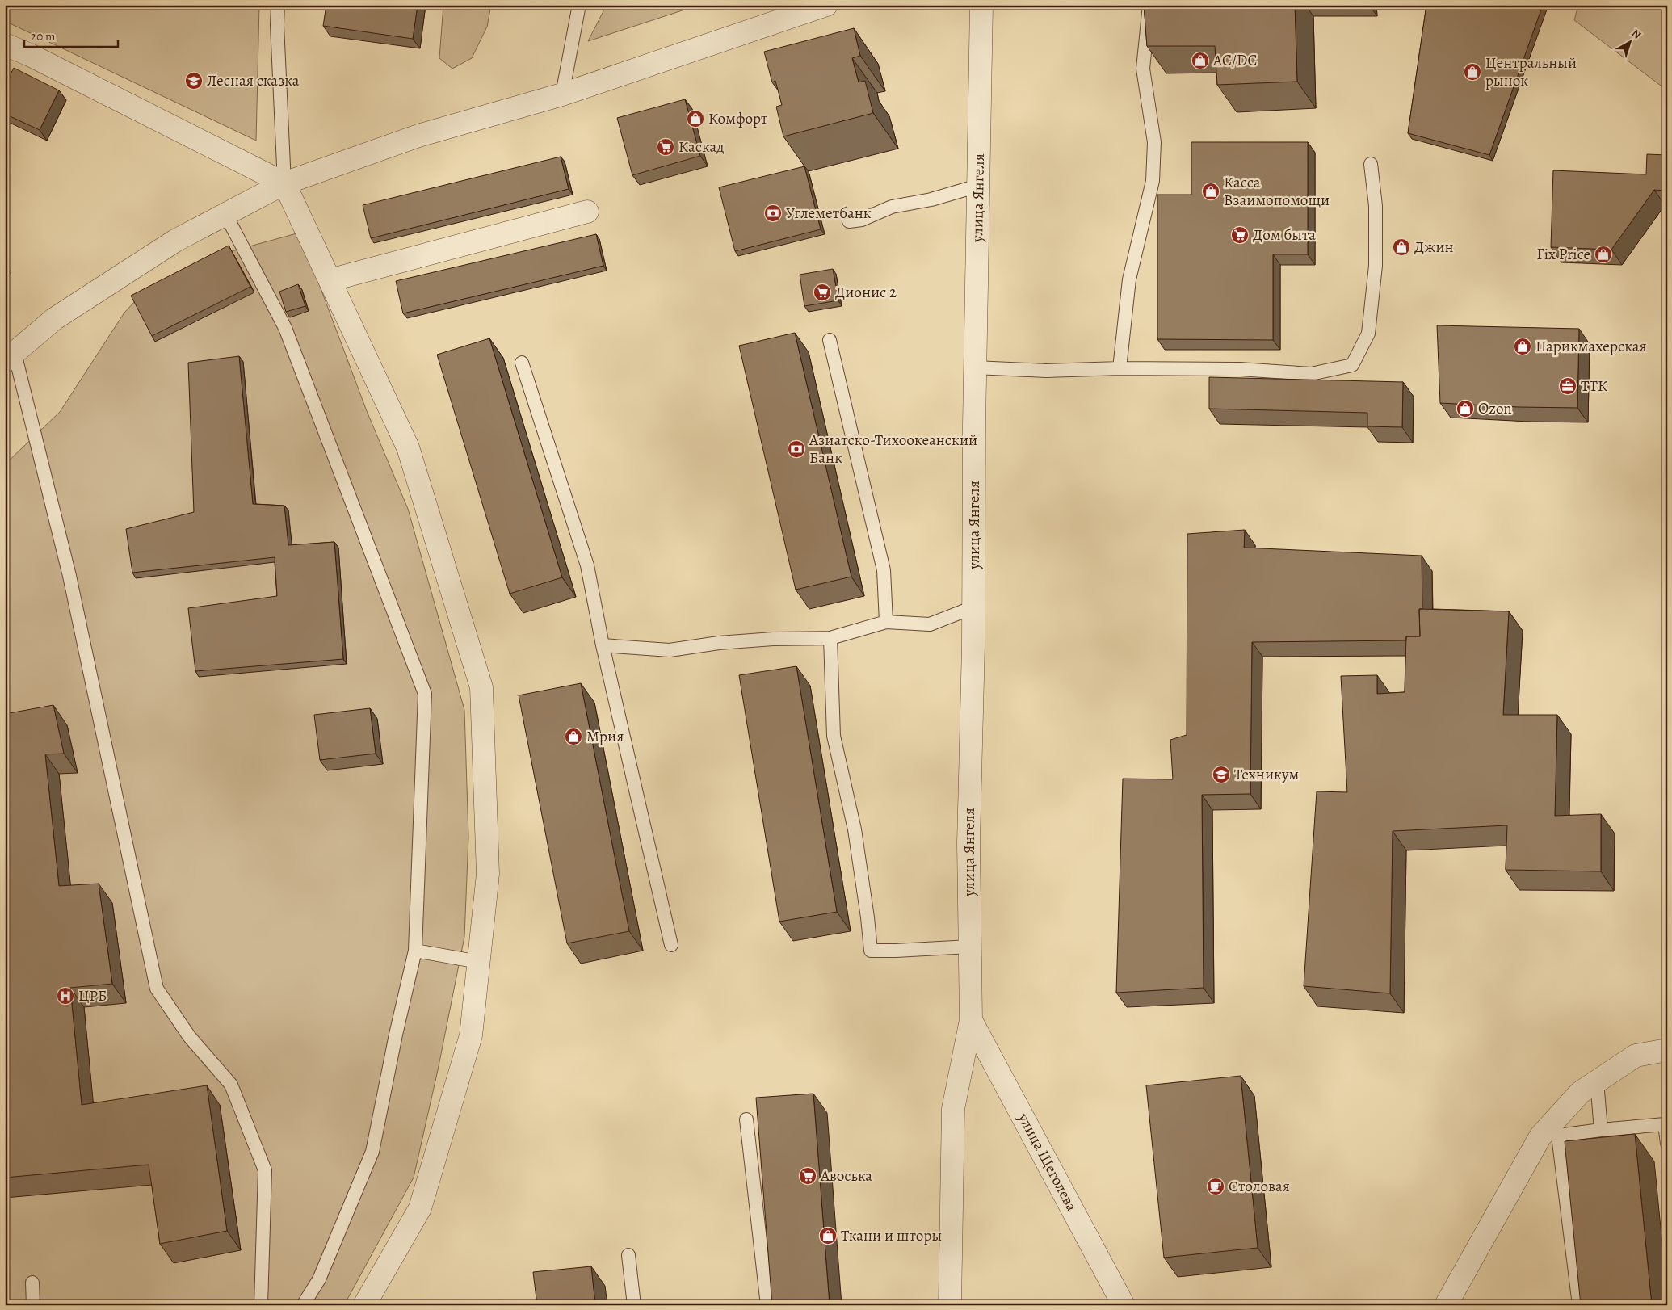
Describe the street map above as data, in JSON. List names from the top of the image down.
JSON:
{
  "streets": {
    "street": ["улица Янгеля", "улица Щеголева"]
  },
  "crossings": [
    ["улица Янгеля", "улица Щеголева"]
  ],
  "places": {
    "shop": [
      "AC/DC",
      "Центральный рынок",
      "Комфорт",
      "Касса Взаимопомощи",
      "Джин",
      "Fix Price",
      "Парикмахерская",
      "Ozon",
      "Мрия",
      "Ткани и шторы"
    ],
    "school or university": ["Лесная сказка", "Техникум"],
    "supermarket": [
      "Каскад",
      "Дом быта",
      "Дионис 2",
      "Авоська"
    ],
    "bank": ["Углеметбанк", "Азиатско-Тихоокеанский Банк"],
    "office": ["ТТК"],
    "hospital": ["ЦРБ"],
    "cafe": ["Столовая"]
  },
  "scale_bar": "20 m",
  "north": "top right"
}
